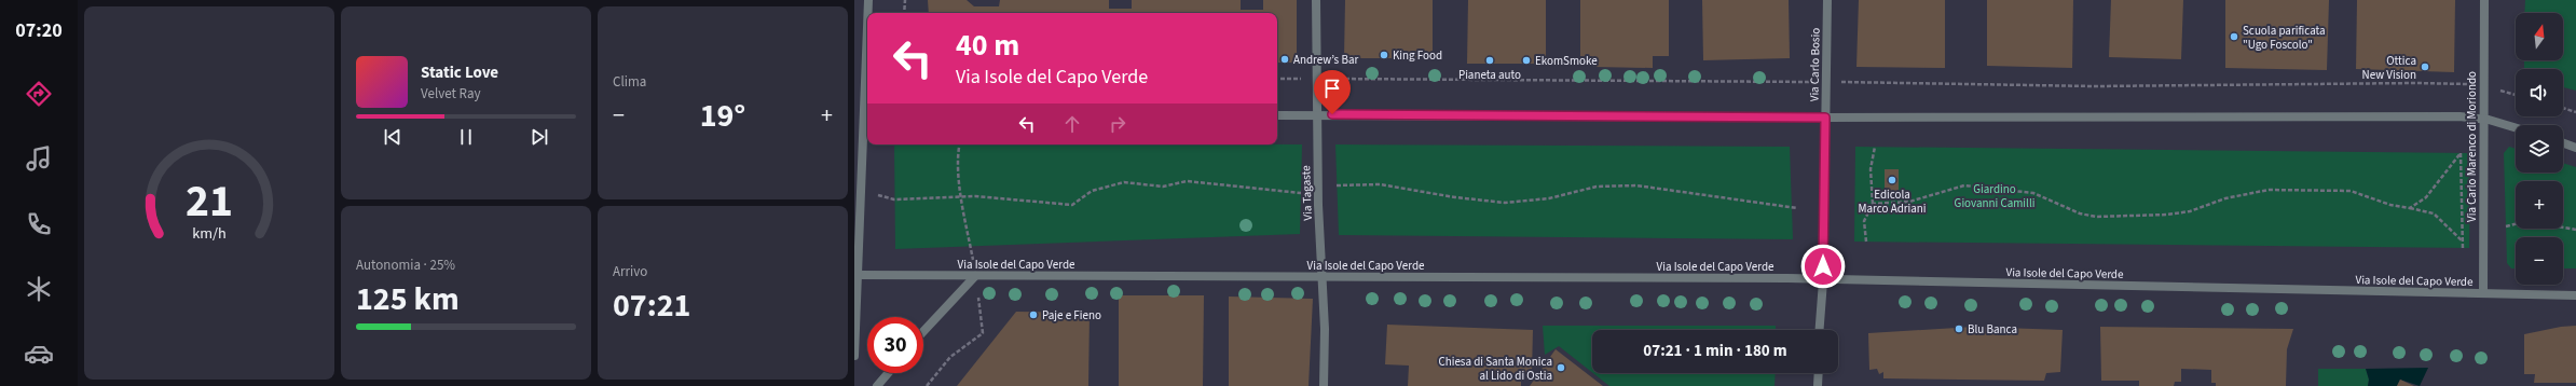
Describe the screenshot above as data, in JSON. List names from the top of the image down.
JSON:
{
  "streets": {
    "street": [
      "Via Carlo Bosio",
      "Via Carlo Marenco di Moriondo",
      "Via Tagaste",
      "Via Isole del Capo Verde"
    ]
  },
  "crossings": [
    ["Via Carlo Bosio", "Via Isole del Capo Verde"],
    ["Via Carlo Marenco di Moriondo", "Via Isole del Capo Verde"],
    ["Via Tagaste", "Via Isole del Capo Verde"]
  ],
  "parks": ["Giardino Giovanni Camilli"],
  "places": [
    "Scuola parificata \"Ugo Foscolo\"",
    "King Food",
    "Andrew’s Bar",
    "Pianeta auto",
    "EkomSmoke",
    "Ottica New Vision",
    "Edicola Marco Adriani",
    "Paje e Fieno",
    "Blu Banca",
    "Chiesa di Santa Monica al Lido di Ostia"
  ],
  "north": "top",
  "page": {
    "tabs": "07:20",
    "tile": [
      "Clima",
      ["Autonomia · 25%", "125 km"],
      ["Arrivo", "07:21"]
    ],
    "map_buttons": ["+", "−"],
    "turn": ["40 m", "Via Isole del Capo Verde"],
    "song": ["Static Love", "Velvet Ray"],
    "heat": ["−", "19°", "+"],
    "limit": "30",
    "trip": "07:21 · 1 min · 180 m",
    "gauge": ["21", "km/h"]
  }
}
